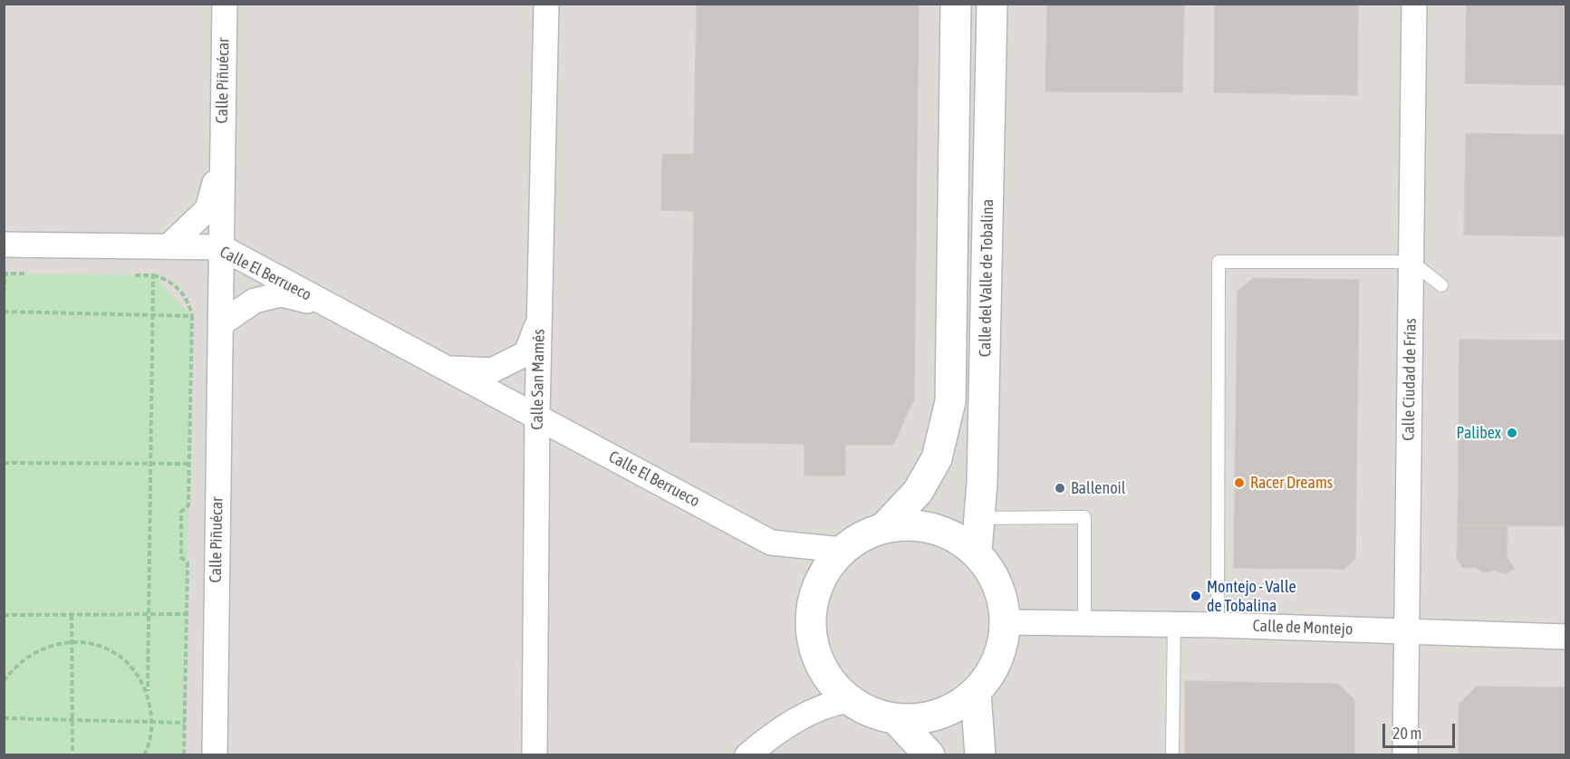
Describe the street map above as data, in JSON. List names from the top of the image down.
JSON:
{
  "streets": {
    "main road": ["Calle del Valle de Tobalina"],
    "street": [
      "Calle Piñuécar",
      "Calle El Berrueco",
      "Calle San Mamés",
      "Calle Ciudad de Frías",
      "Calle de Montejo"
    ]
  },
  "crossings": [
    ["Calle Piñuécar", "Calle El Berrueco"],
    ["Calle El Berrueco", "Calle San Mamés"],
    ["Calle Ciudad de Frías", "Calle de Montejo"]
  ],
  "places": [
    "Palibex",
    "Racer Dreams",
    "Ballenoil",
    "Montejo - Valle de Tobalina"
  ],
  "scale_bar": "20 m"
}
